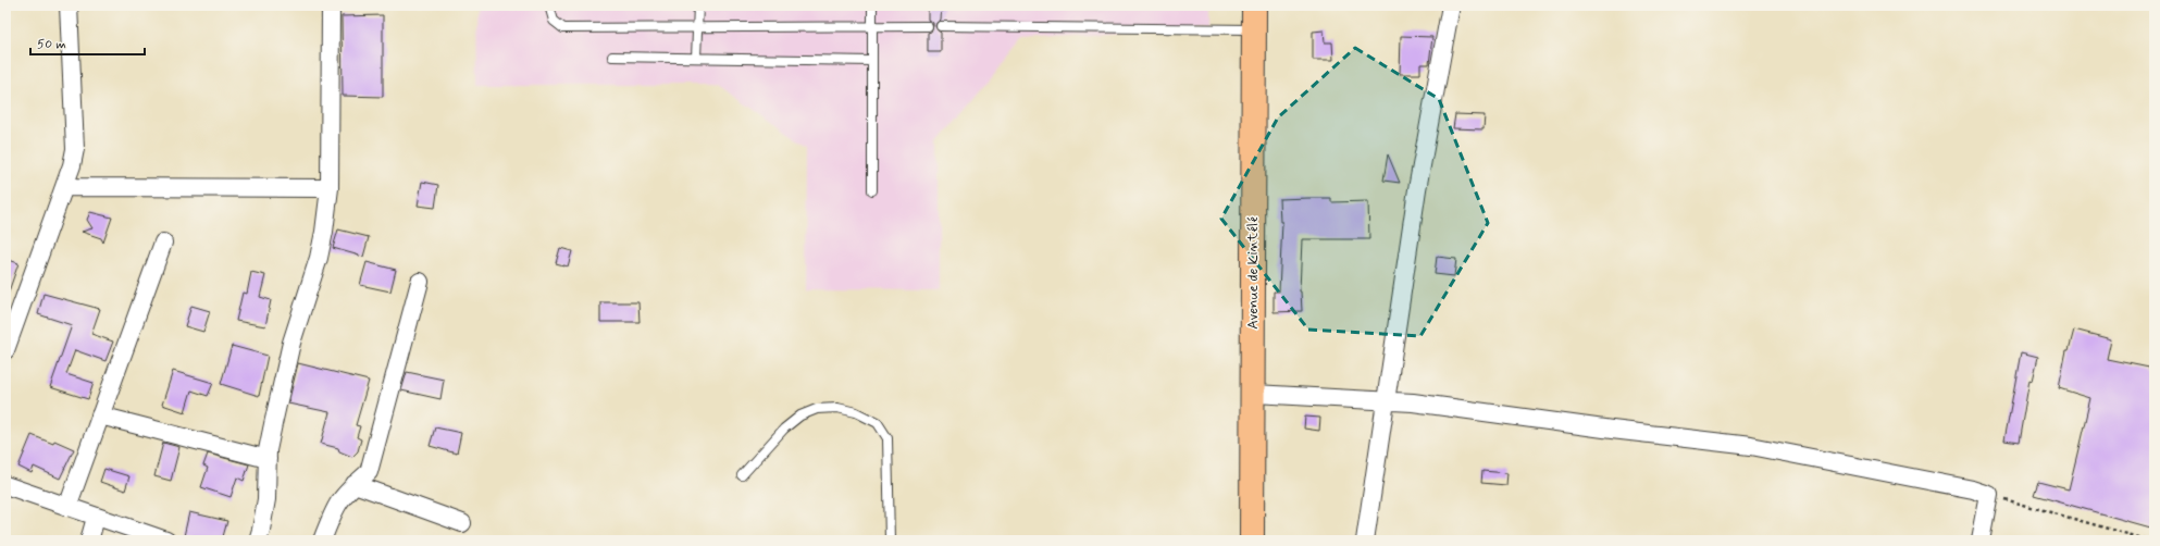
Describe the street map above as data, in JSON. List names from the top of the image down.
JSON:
{
  "streets": {
    "main road": ["Avenue de Kintélé"]
  },
  "scale_bar": "50 m"
}
